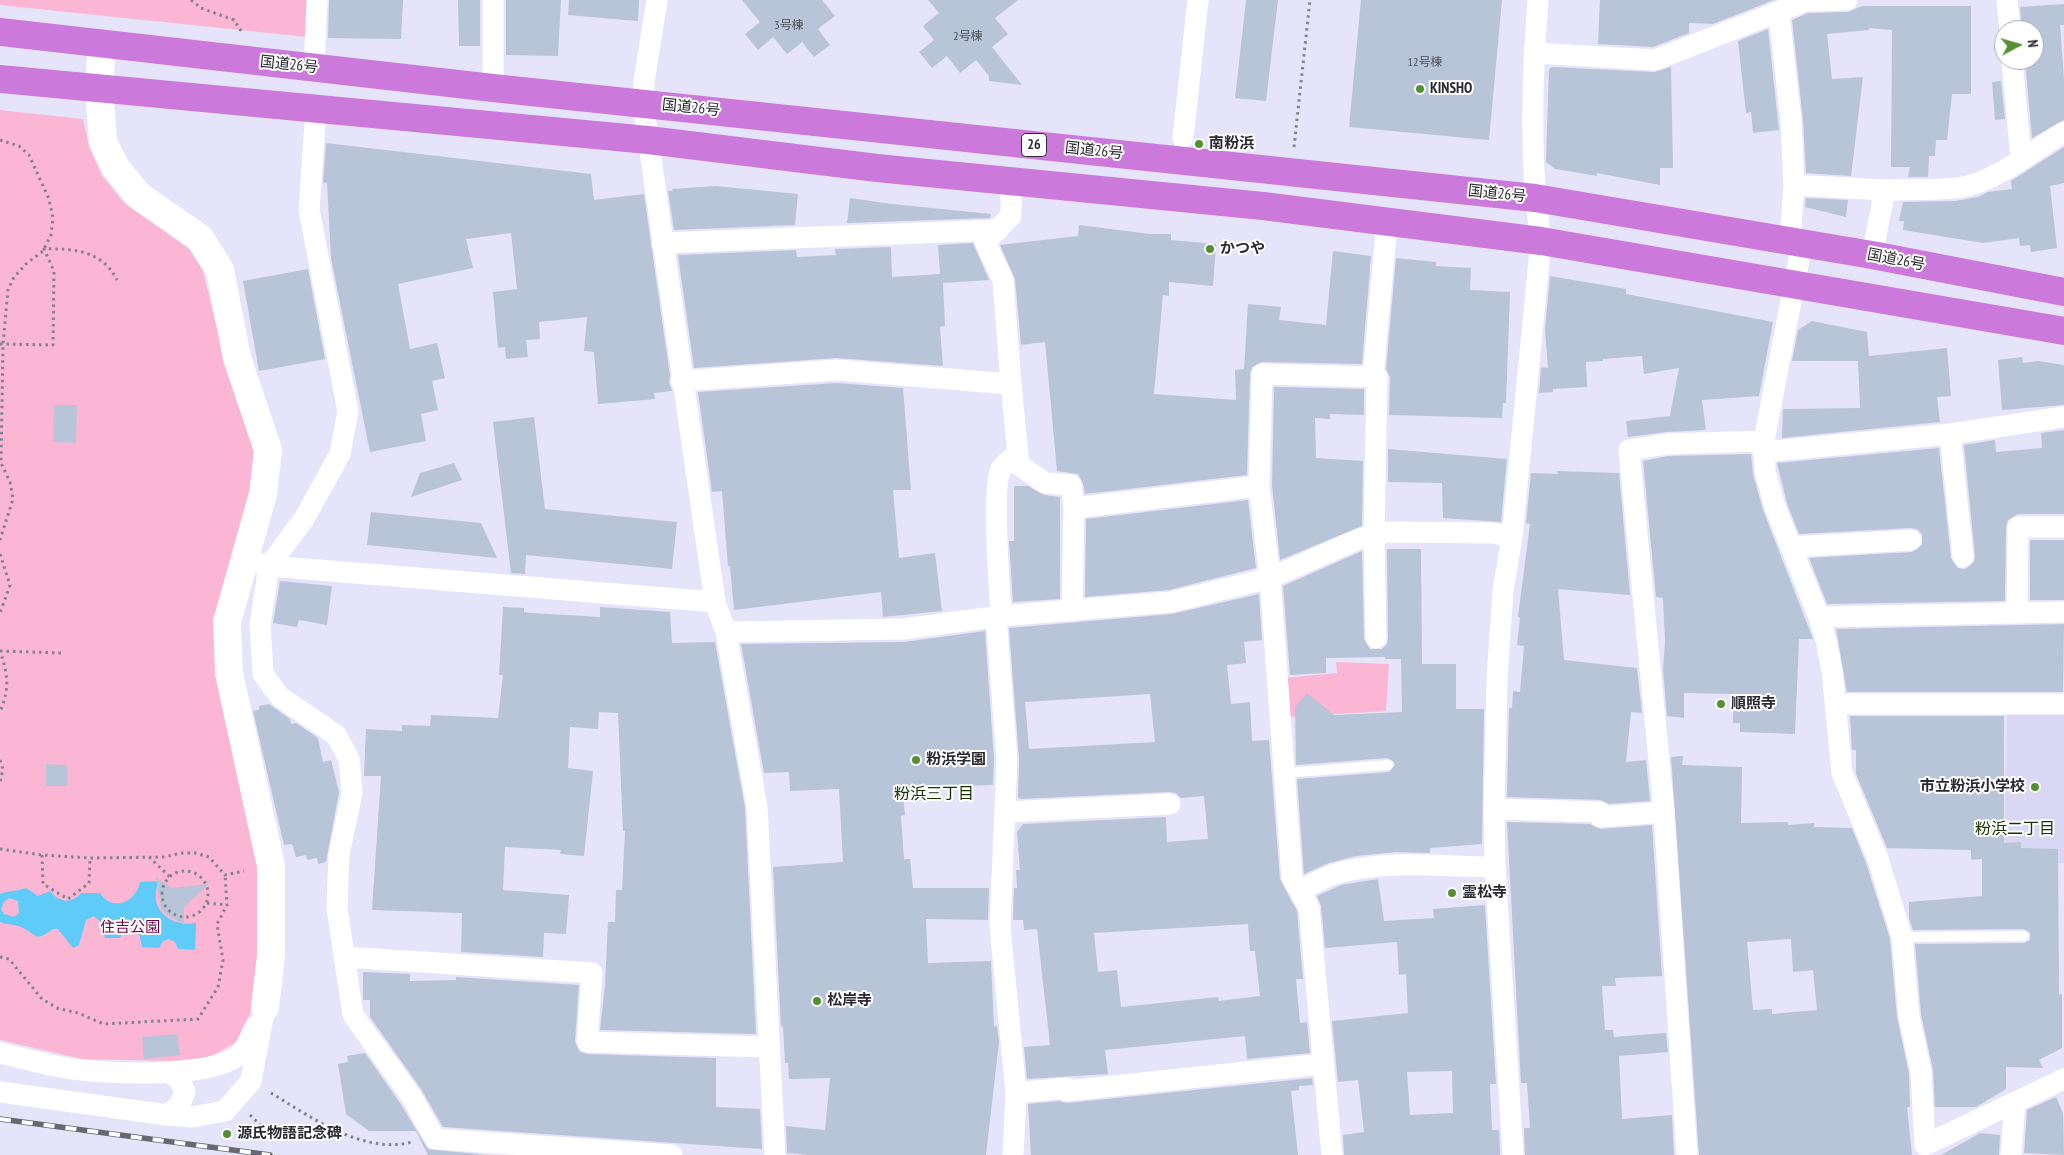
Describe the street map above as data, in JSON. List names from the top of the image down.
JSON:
{
  "streets": {
    "highway": ["国道26号", "26"]
  },
  "districts": ["粉浜三丁目", "粉浜二丁目"],
  "parks": ["住吉公園"],
  "places": [
    "KINSHO",
    "南粉浜",
    "かつや",
    "順照寺",
    "粉浜学園",
    "市立粉浜小学校",
    "霊松寺",
    "松岸寺",
    "源氏物語記念碑"
  ],
  "house_numbers": ["3号棟", "2号棟", "12号棟"],
  "north": "right"
}
